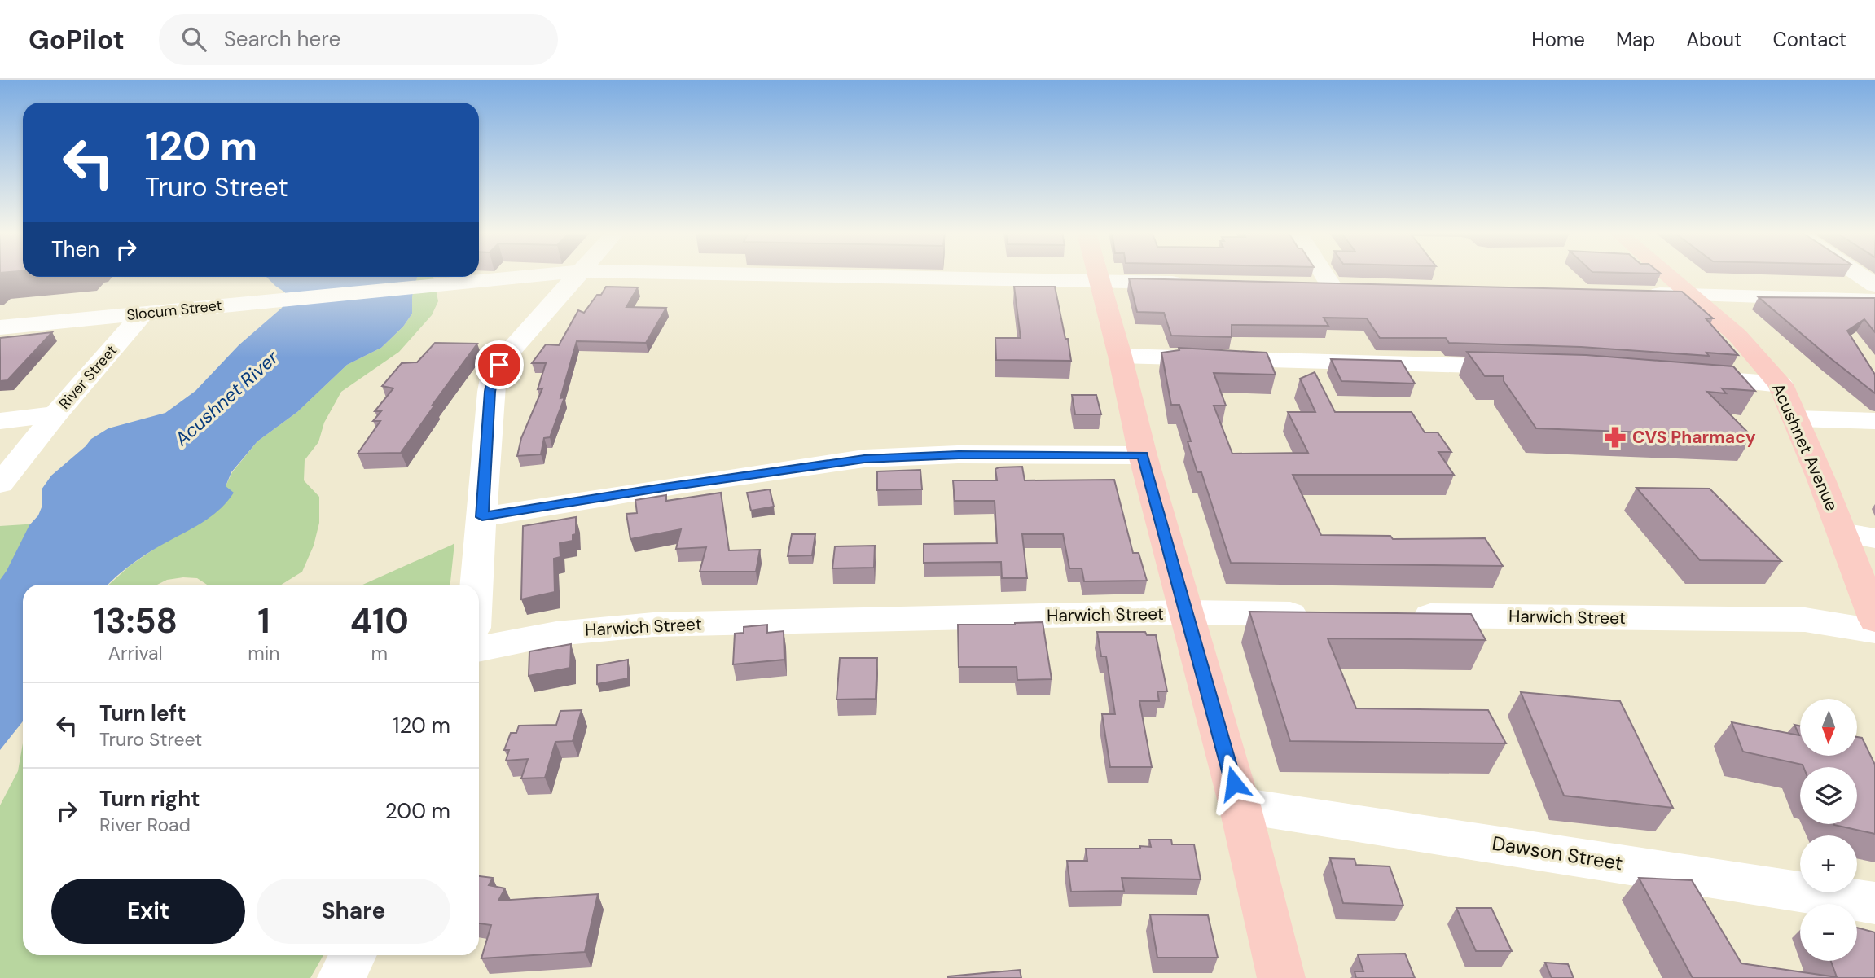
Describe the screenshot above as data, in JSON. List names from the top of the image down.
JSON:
{
  "streets": {
    "main road": ["Acushnet Avenue"],
    "street": [
      "Slocum Street",
      "River Street",
      "Harwich Street",
      "Dawson Street"
    ]
  },
  "crossings": [
    ["Slocum Street", "River Street"]
  ],
  "water": ["Acushnet River"],
  "places": {
    "pharmacy": ["CVS Pharmacy"]
  },
  "north": "bottom",
  "page": {
    "header": "GoPilot",
    "search": "Search here",
    "nav": [
      "Home",
      "Map",
      "About",
      "Contact"
    ],
    "turn": ["120 m", "Truro Street"],
    "then": "Then",
    "eta": [
      "13:58",
      "Arrival",
      "1",
      "min",
      "410",
      "m"
    ],
    "list": [
      {
        "name": "Turn left",
        "note": "Truro Street",
        "value": "120 m"
      },
      {
        "name": "Turn right",
        "note": "River Road",
        "value": "200 m"
      }
    ],
    "map_buttons": ["+", "−"],
    "buttons": ["Exit", "Share"]
  }
}
